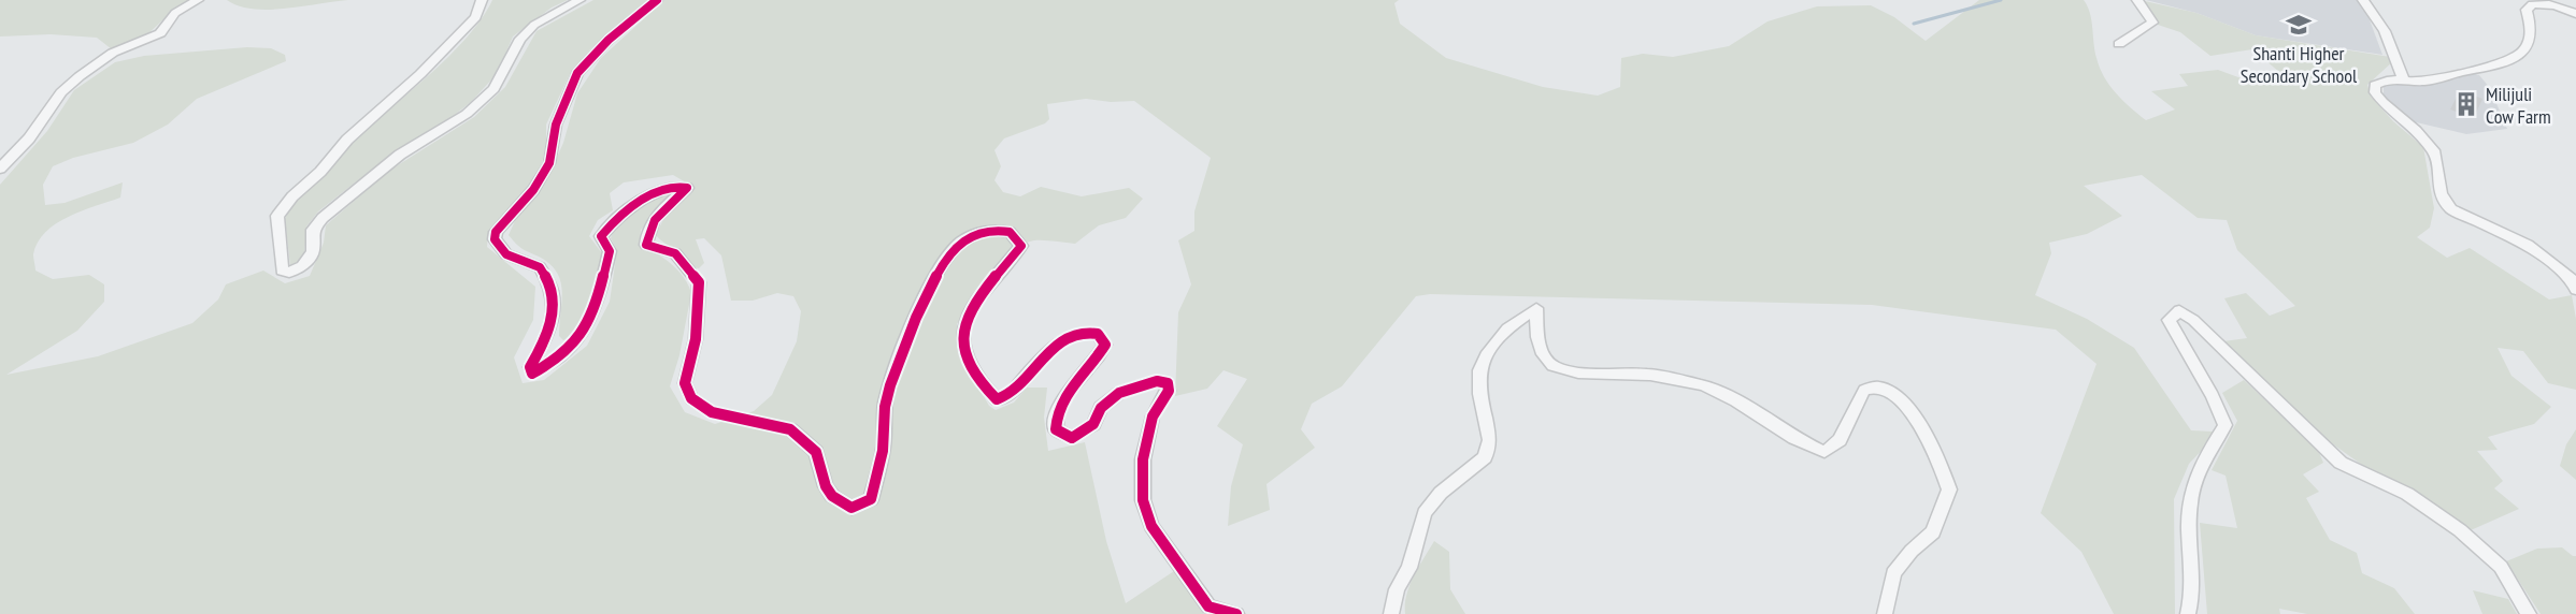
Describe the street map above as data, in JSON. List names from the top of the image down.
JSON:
{
  "places": {
    "school or university": ["Shanti Higher Secondary School"],
    "building": ["Milijuli Cow Farm"]
  }
}
